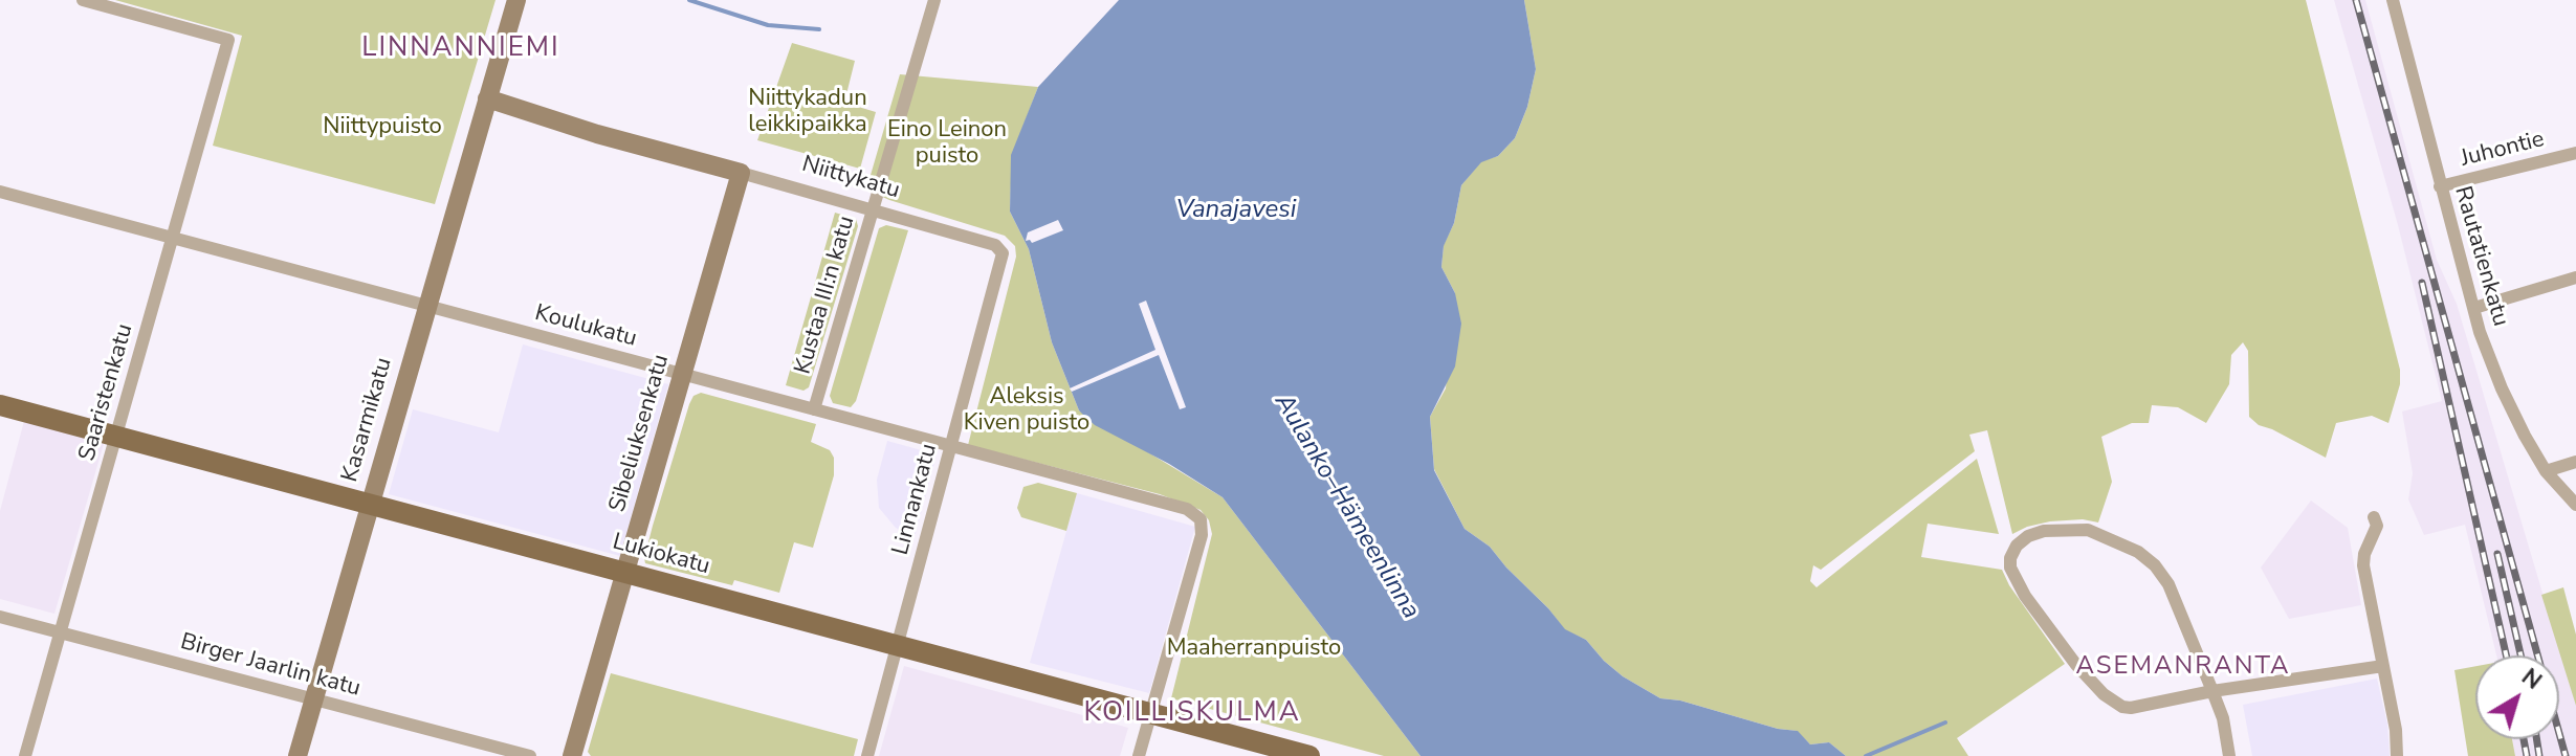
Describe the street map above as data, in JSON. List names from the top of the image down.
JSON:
{
  "streets": {
    "main road": ["Lukiokatu"],
    "street": [
      "Juhontie",
      "Niittykatu",
      "Rautatienkatu",
      "Kustaa III:n katu",
      "Koulukatu",
      "Saaristenkatu",
      "Kasarmikatu",
      "Sibeliuksenkatu",
      "Linnankatu",
      "Birger Jaarlin katu"
    ]
  },
  "crossings": [
    ["Juhontie", "Rautatienkatu"],
    ["Niittykatu", "Kustaa III:n katu"],
    ["Niittykatu", "Kasarmikatu"],
    ["Niittykatu", "Sibeliuksenkatu"],
    ["Niittykatu", "Linnankatu"],
    ["Kustaa III:n katu", "Koulukatu"],
    ["Koulukatu", "Saaristenkatu"],
    ["Koulukatu", "Kasarmikatu"],
    ["Koulukatu", "Sibeliuksenkatu"],
    ["Koulukatu", "Linnankatu"],
    ["Koulukatu", "Lukiokatu"],
    ["Saaristenkatu", "Lukiokatu"],
    ["Saaristenkatu", "Birger Jaarlin katu"],
    ["Kasarmikatu", "Lukiokatu"],
    ["Kasarmikatu", "Birger Jaarlin katu"],
    ["Sibeliuksenkatu", "Lukiokatu"],
    ["Linnankatu", "Lukiokatu"]
  ],
  "districts": ["LINNANNIEMI", "ASEMANRANTA", "KOILLISKULMA"],
  "water": ["Vanajavesi", "Aulanko–Hämeenlinna"],
  "parks": [
    "Niittykadun leikkipaikka",
    "Niittypuisto",
    "Eino Leinon puisto",
    "Aleksis Kiven puisto",
    "Maaherranpuisto"
  ],
  "north": "top right"
}
